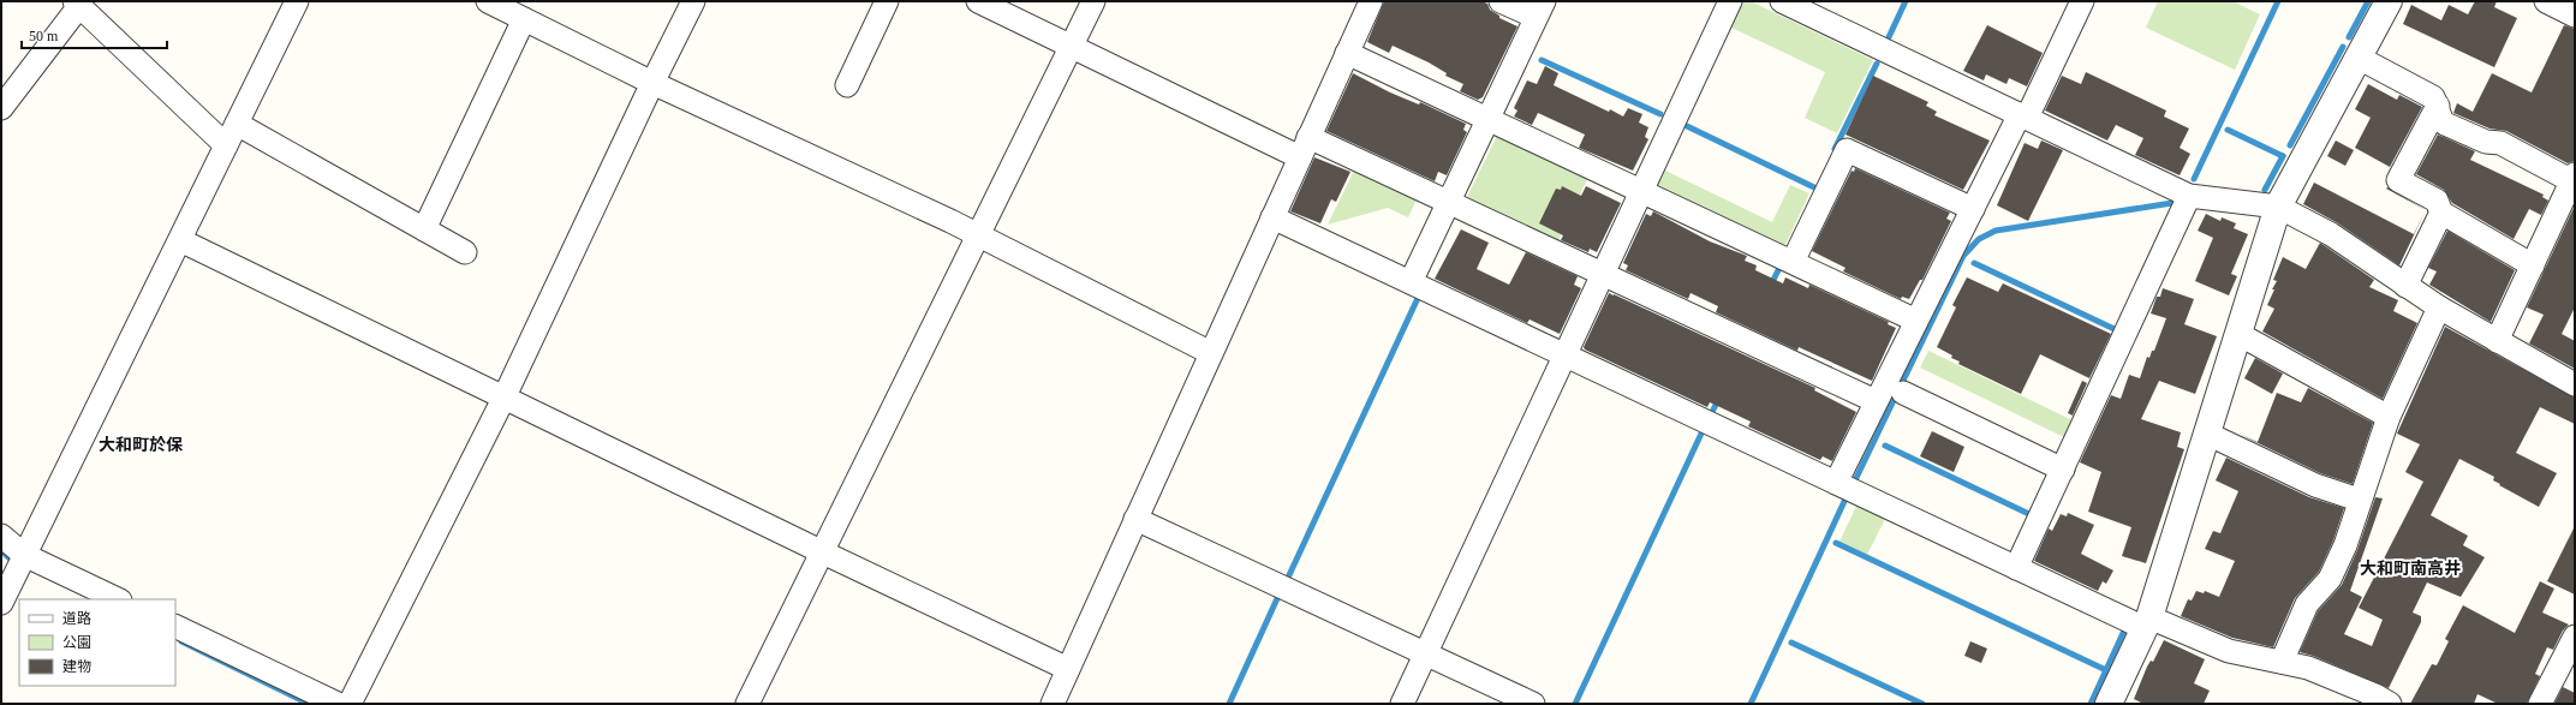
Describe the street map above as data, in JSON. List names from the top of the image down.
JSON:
{
  "districts": ["大和町於保", "大和町南高井"],
  "legend": ["道路", "公園", "建物"],
  "scale_bar": "50 m"
}
